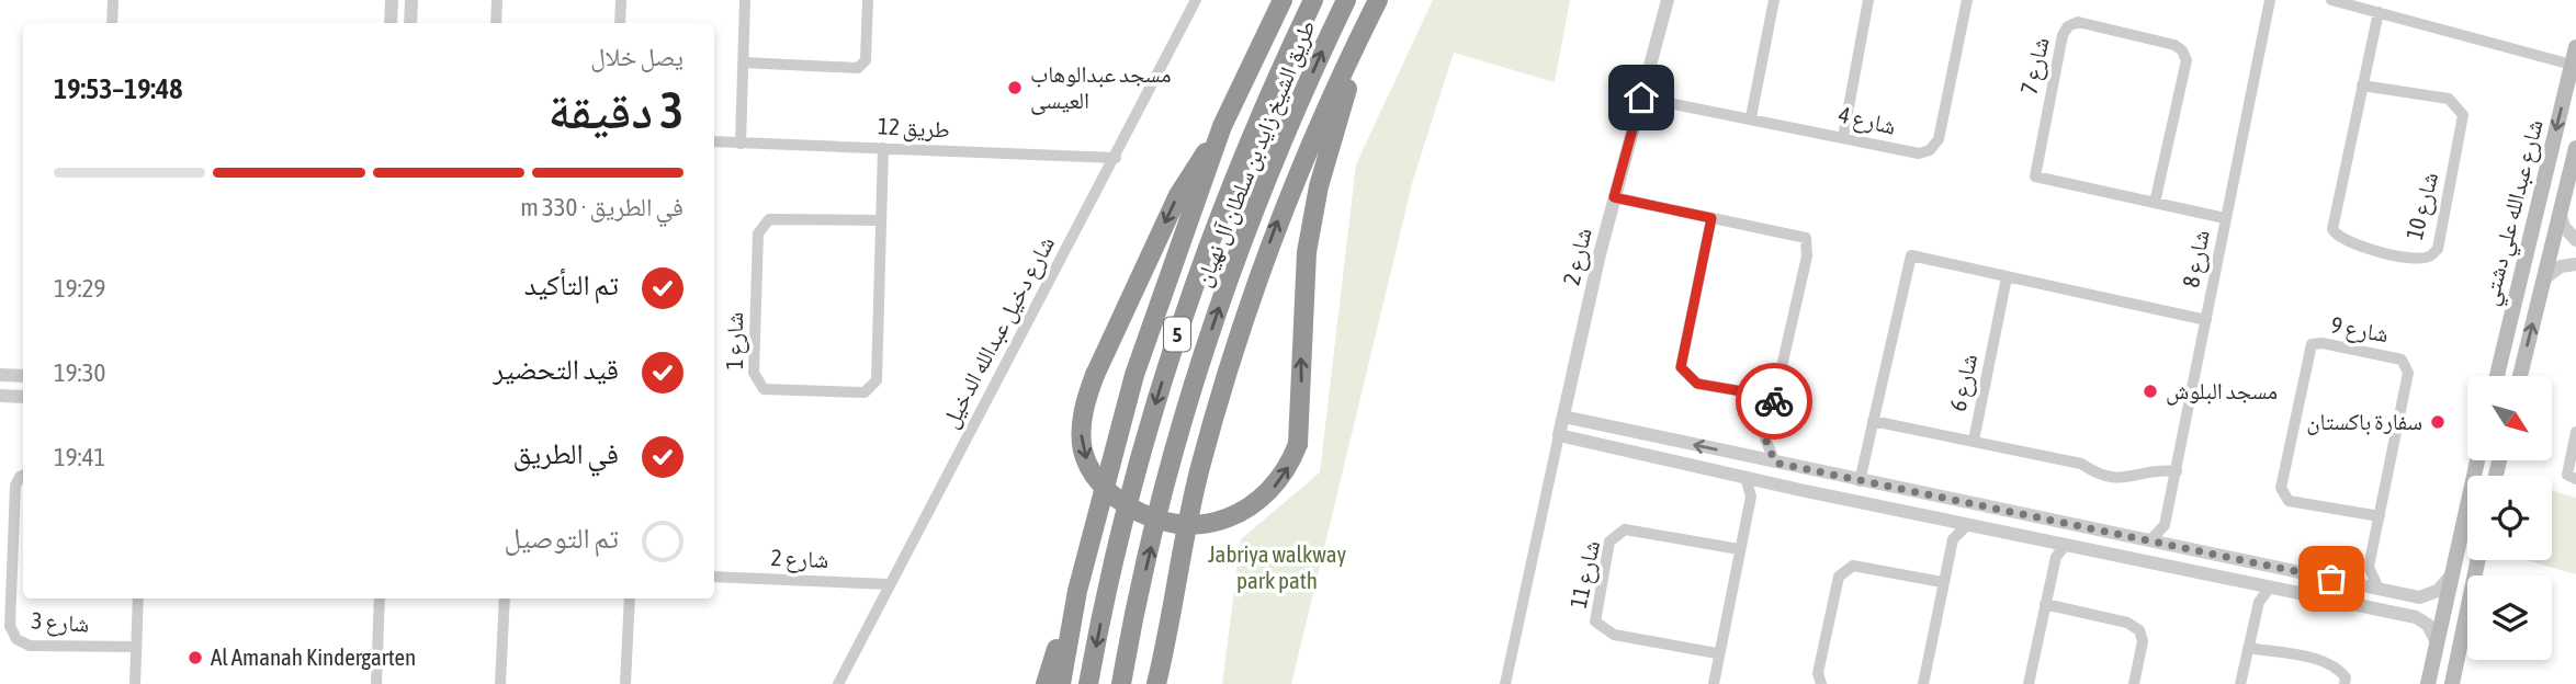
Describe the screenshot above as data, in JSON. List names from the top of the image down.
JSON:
{
  "streets": {
    "highway": ["طريق الشيخ زايد بن سلطان آل نهيان", "5"],
    "main road": ["شارع عبدالله علي دشتي"],
    "street": [
      "شارع 7",
      "شارع 4",
      "طريق 12",
      "شارع 10",
      "شارع 2",
      "شارع 8",
      "شارع 9",
      "شارع دخيل عبدالله الدخيل",
      "شارع 1",
      "شارع 6",
      "شارع 11",
      "شارع 3"
    ]
  },
  "crossings": [
    ["شارع 7", "شارع 8"],
    ["شارع 4", "شارع 2"],
    ["طريق 12", "شارع دخيل عبدالله الدخيل"],
    ["طريق 12", "شارع 1"],
    ["شارع 2", "شارع دخيل عبدالله الدخيل"]
  ],
  "parks": ["Jabriya walkway park path"],
  "places": [
    "مسجد عبدالوهاب العيسى",
    "مسجد البلوش",
    "سفارة باكستان",
    "Al Amanah Kindergarten"
  ],
  "north": "bottom right",
  "page": {
    "heading": ["3 دقيقة", "يصل خلال", "19:48–19:53"],
    "bar": "في الطريق · 330 m",
    "list": [
      ["تم التأكيد", "19:29"],
      ["قيد التحضير", "19:30"],
      ["في الطريق", "19:41"],
      "تم التوصيل"
    ]
  }
}
